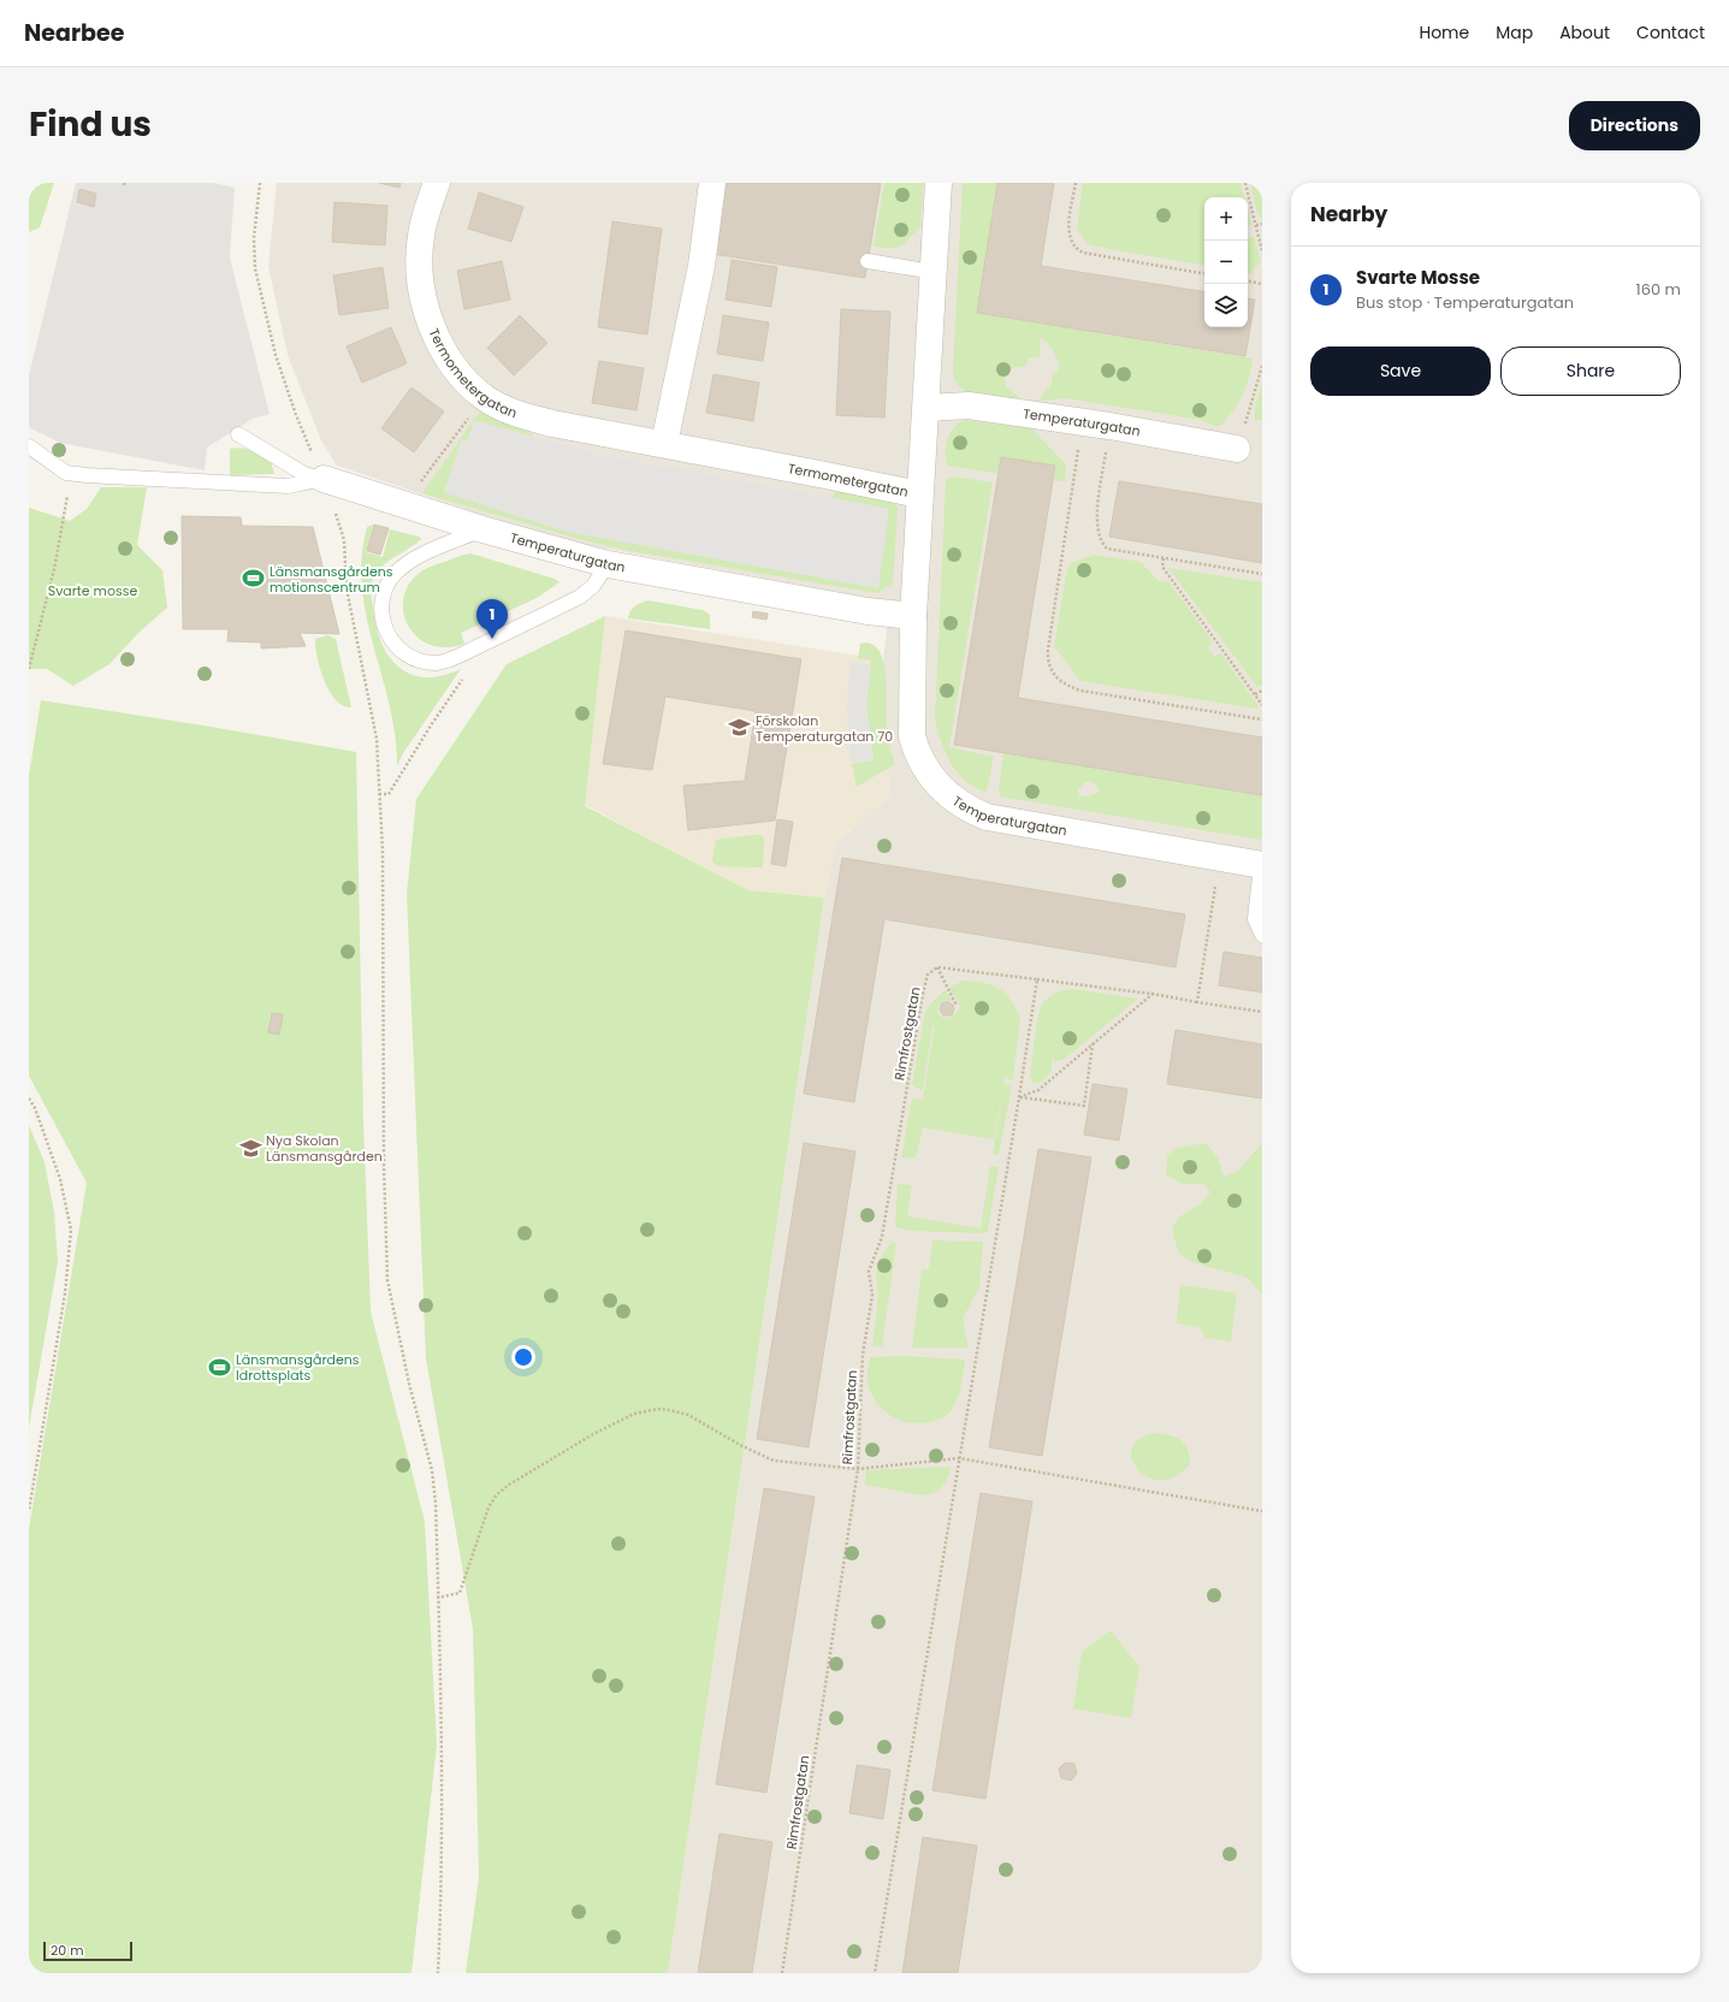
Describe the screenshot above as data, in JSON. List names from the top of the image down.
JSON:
{
  "streets": {
    "street": ["Termometergatan", "Temperaturgatan"],
    "path": ["Rimfrostgatan"]
  },
  "crossings": [
    ["Termometergatan", "Temperaturgatan"]
  ],
  "parks": ["Svarte mosse"],
  "places": {
    "sports": ["Länsmansgårdens motionscentrum", "Länsmansgårdens Idrottsplats"],
    "school or university": ["Förskolan Temperaturgatan 70", "Nya Skolan Länsmansgården"]
  },
  "scale_bar": "20 m",
  "page": {
    "header": "Nearbee",
    "nav": [
      "Home",
      "Map",
      "About",
      "Contact"
    ],
    "title": "Find us",
    "buttons": [
      "Directions",
      ["Save", "Share"]
    ],
    "heading": "Nearby",
    "map_buttons": ["+", "−"],
    "list": [
      {
        "mark": "1",
        "name": "Svarte Mosse",
        "note": "Bus stop · Temperaturgatan",
        "value": "160 m"
      }
    ],
    "pins": "1",
    "scale": "20 m"
  }
}
